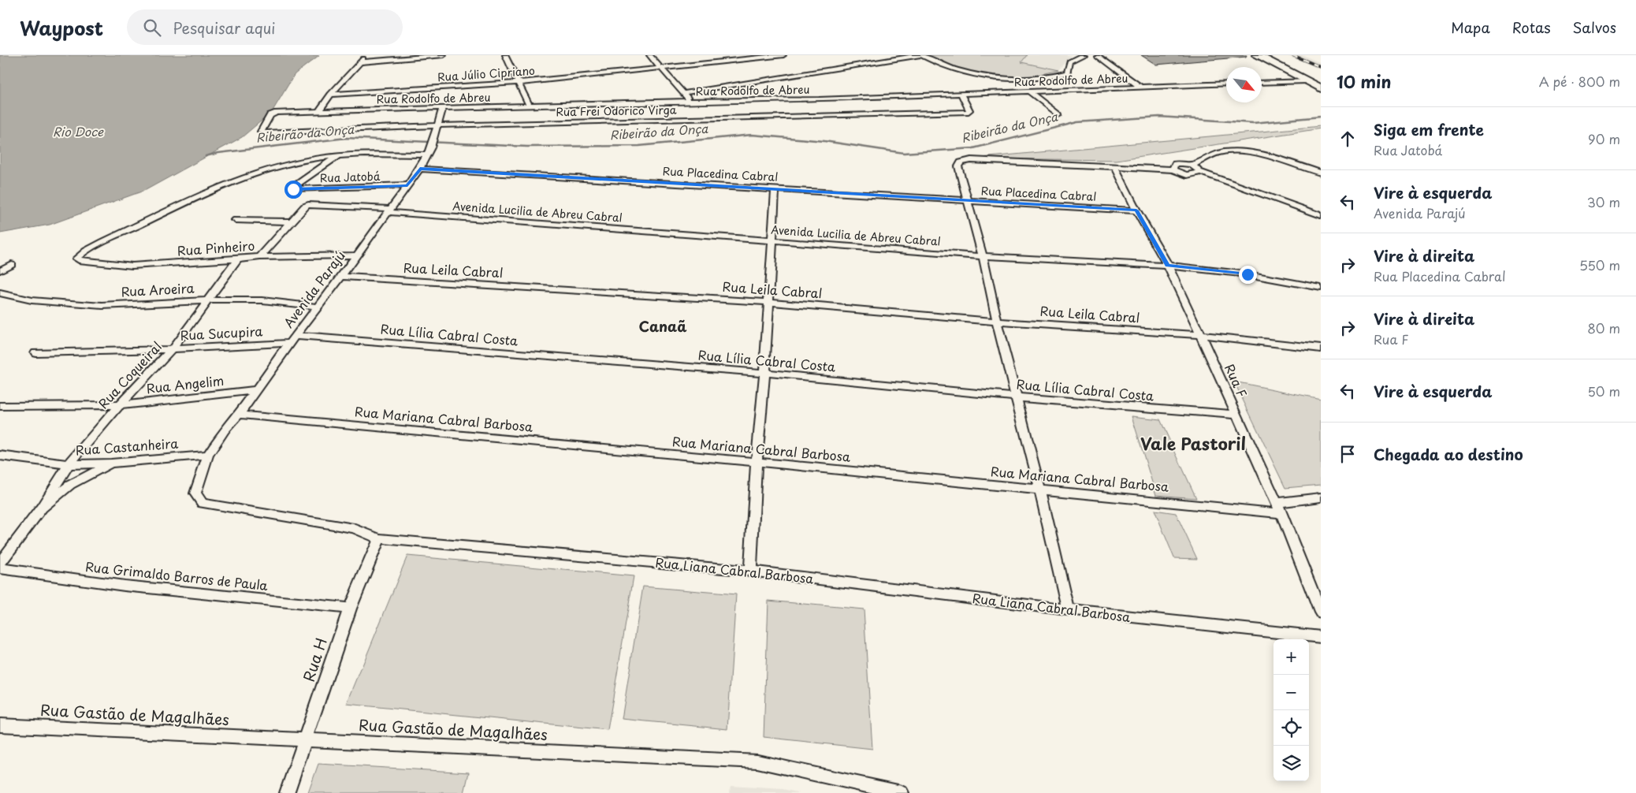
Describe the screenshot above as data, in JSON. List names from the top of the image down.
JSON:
{
  "streets": {
    "street": [
      "Rua Júlio Cipriano",
      "Rua Rodolfo de Abreu",
      "Rua Frei Odorico Virga",
      "Rua Placedina Cabral",
      "Rua Jatobá",
      "Avenida Lucilia de Abreu Cabral",
      "Rua Pinheiro",
      "Rua Leila Cabral",
      "Avenida Parajú",
      "Rua Aroeira",
      "Rua Sucupira",
      "Rua Lília Cabral Costa",
      "Rua Coqueiral",
      "Rua F",
      "Rua Angelim",
      "Rua Mariana Cabral Barbosa",
      "Rua Castanheira",
      "Rua Liana Cabral Barbosa",
      "Rua Grimaldo Barros de Paula",
      "Rua H",
      "Rua Gastão de Magalhães"
    ]
  },
  "crossings": [
    ["Rua Rodolfo de Abreu", "Rua Frei Odorico Virga"],
    ["Rua Rodolfo de Abreu", "Avenida Parajú"],
    ["Rua Frei Odorico Virga", "Avenida Parajú"],
    ["Rua Placedina Cabral", "Avenida Parajú"],
    ["Rua Placedina Cabral", "Rua F"],
    ["Rua Jatobá", "Rua Pinheiro"],
    ["Rua Jatobá", "Avenida Parajú"],
    ["Avenida Lucilia de Abreu Cabral", "Avenida Parajú"],
    ["Avenida Lucilia de Abreu Cabral", "Rua F"],
    ["Rua Pinheiro", "Avenida Parajú"],
    ["Rua Pinheiro", "Rua Coqueiral"],
    ["Rua Leila Cabral", "Avenida Parajú"],
    ["Rua Leila Cabral", "Rua F"],
    ["Avenida Parajú", "Rua Aroeira"],
    ["Avenida Parajú", "Rua Sucupira"],
    ["Avenida Parajú", "Rua Lília Cabral Costa"],
    ["Avenida Parajú", "Rua Angelim"],
    ["Avenida Parajú", "Rua Mariana Cabral Barbosa"],
    ["Avenida Parajú", "Rua Castanheira"],
    ["Avenida Parajú", "Rua Liana Cabral Barbosa"],
    ["Rua Aroeira", "Rua Coqueiral"],
    ["Rua Sucupira", "Rua Lília Cabral Costa"],
    ["Rua Sucupira", "Rua Coqueiral"],
    ["Rua Lília Cabral Costa", "Rua F"],
    ["Rua Coqueiral", "Rua Angelim"],
    ["Rua Coqueiral", "Rua Castanheira"],
    ["Rua F", "Rua Mariana Cabral Barbosa"],
    ["Rua Castanheira", "Rua Liana Cabral Barbosa"],
    ["Rua Liana Cabral Barbosa", "Rua H"],
    ["Rua Grimaldo Barros de Paula", "Rua H"],
    ["Rua H", "Rua Gastão de Magalhães"]
  ],
  "districts": ["Canaã", "Vale Pastoril"],
  "water": ["Ribeirão da Onça", "Rio Doce"],
  "north": "bottom right",
  "page": {
    "header": "Waypost",
    "search": "Pesquisar aqui",
    "nav": ["Mapa", "Rotas", "Salvos"],
    "heading": ["10 min", "A pé · 800 m"],
    "list": [
      ["Siga em frente", "Rua Jatobá", "90 m"],
      ["Vire à esquerda", "Avenida Parajú", "30 m"],
      ["Vire à direita", "Rua Placedina Cabral", "550 m"],
      ["Vire à direita", "Rua F", "80 m"],
      ["Vire à esquerda", "50 m"],
      "Chegada ao destino"
    ],
    "map_buttons": ["+", "−"]
  }
}
